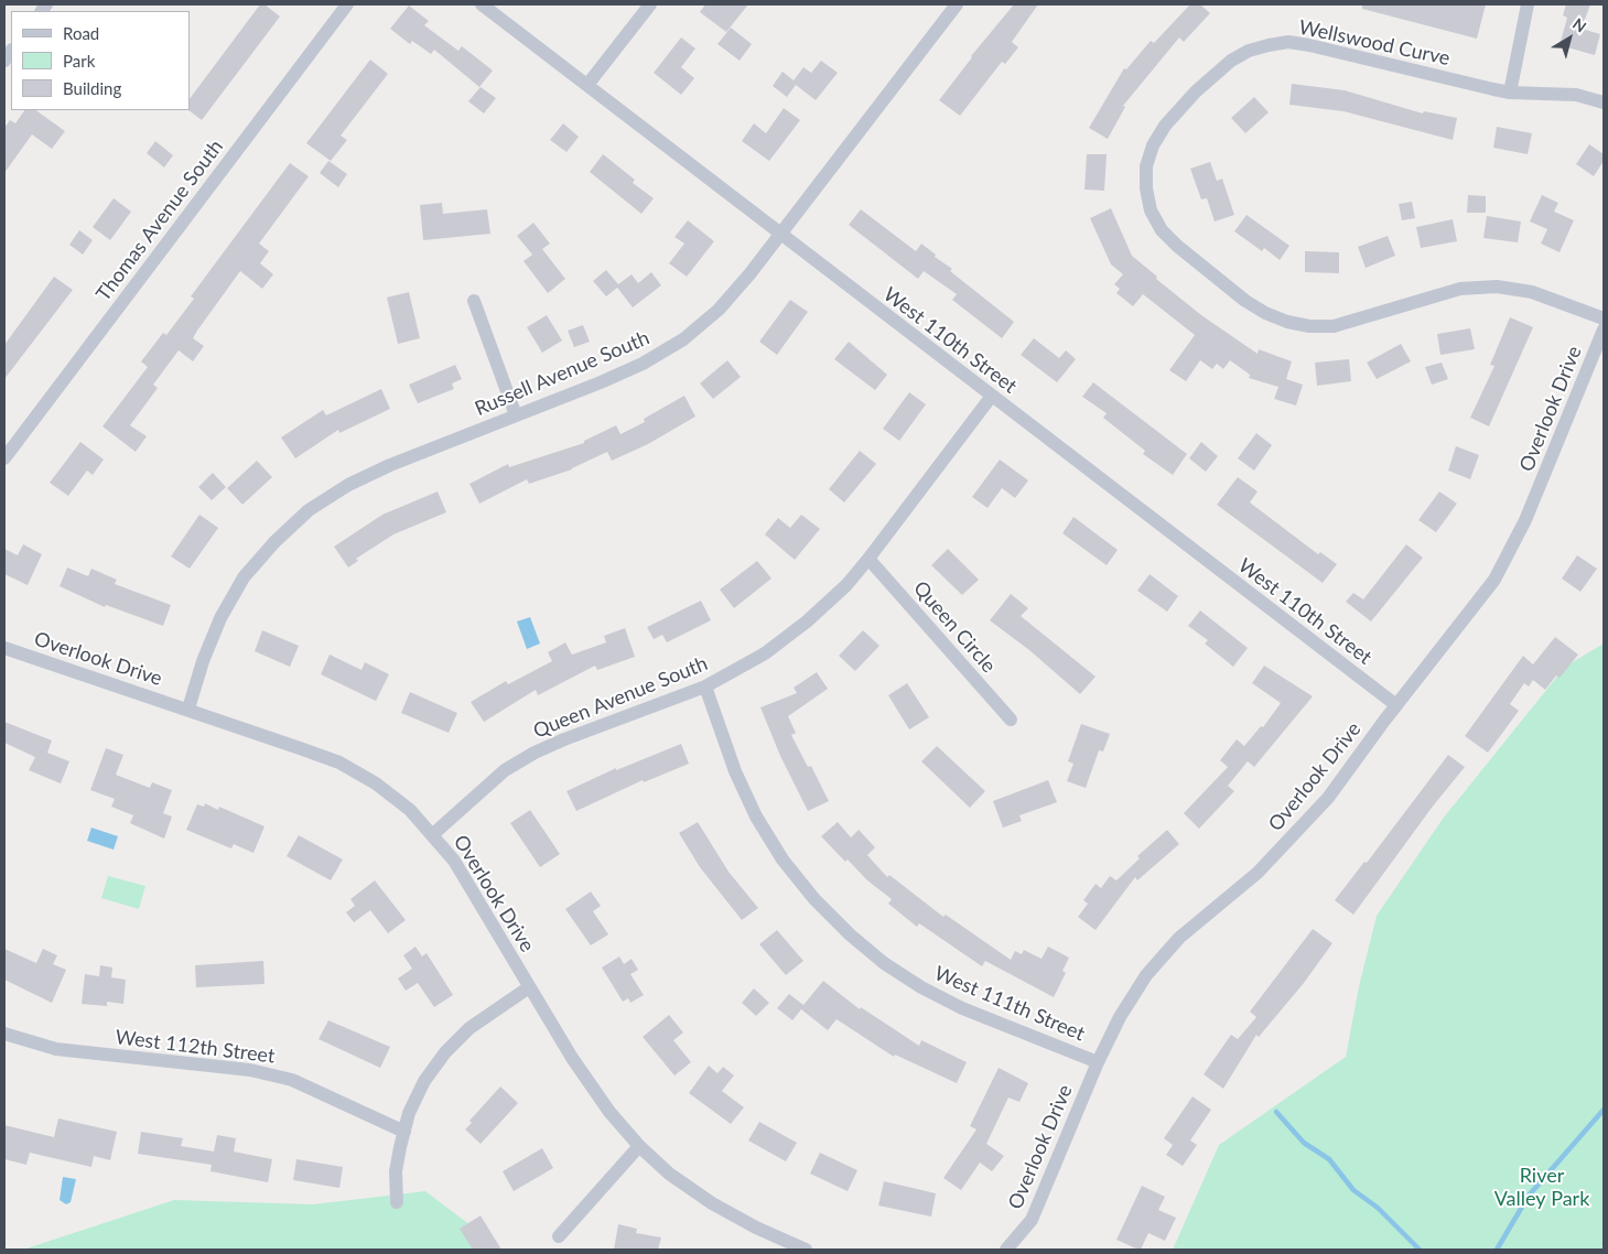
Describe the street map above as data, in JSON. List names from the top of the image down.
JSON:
{
  "streets": {
    "street": [
      "Wellswood Curve",
      "Thomas Avenue South",
      "West 110th Street",
      "Russell Avenue South",
      "Overlook Drive",
      "Queen Circle",
      "Queen Avenue South",
      "West 111th Street",
      "West 112th Street"
    ]
  },
  "crossings": [
    ["West 110th Street", "Russell Avenue South"],
    ["West 110th Street", "Overlook Drive"],
    ["West 110th Street", "Queen Avenue South"],
    ["Russell Avenue South", "Overlook Drive"],
    ["Overlook Drive", "Queen Avenue South"],
    ["Overlook Drive", "West 111th Street"],
    ["Queen Circle", "Queen Avenue South"],
    ["Queen Avenue South", "West 111th Street"]
  ],
  "parks": ["River Valley Park"],
  "legend": ["Road", "Park", "Building"],
  "north": "top right"
}
